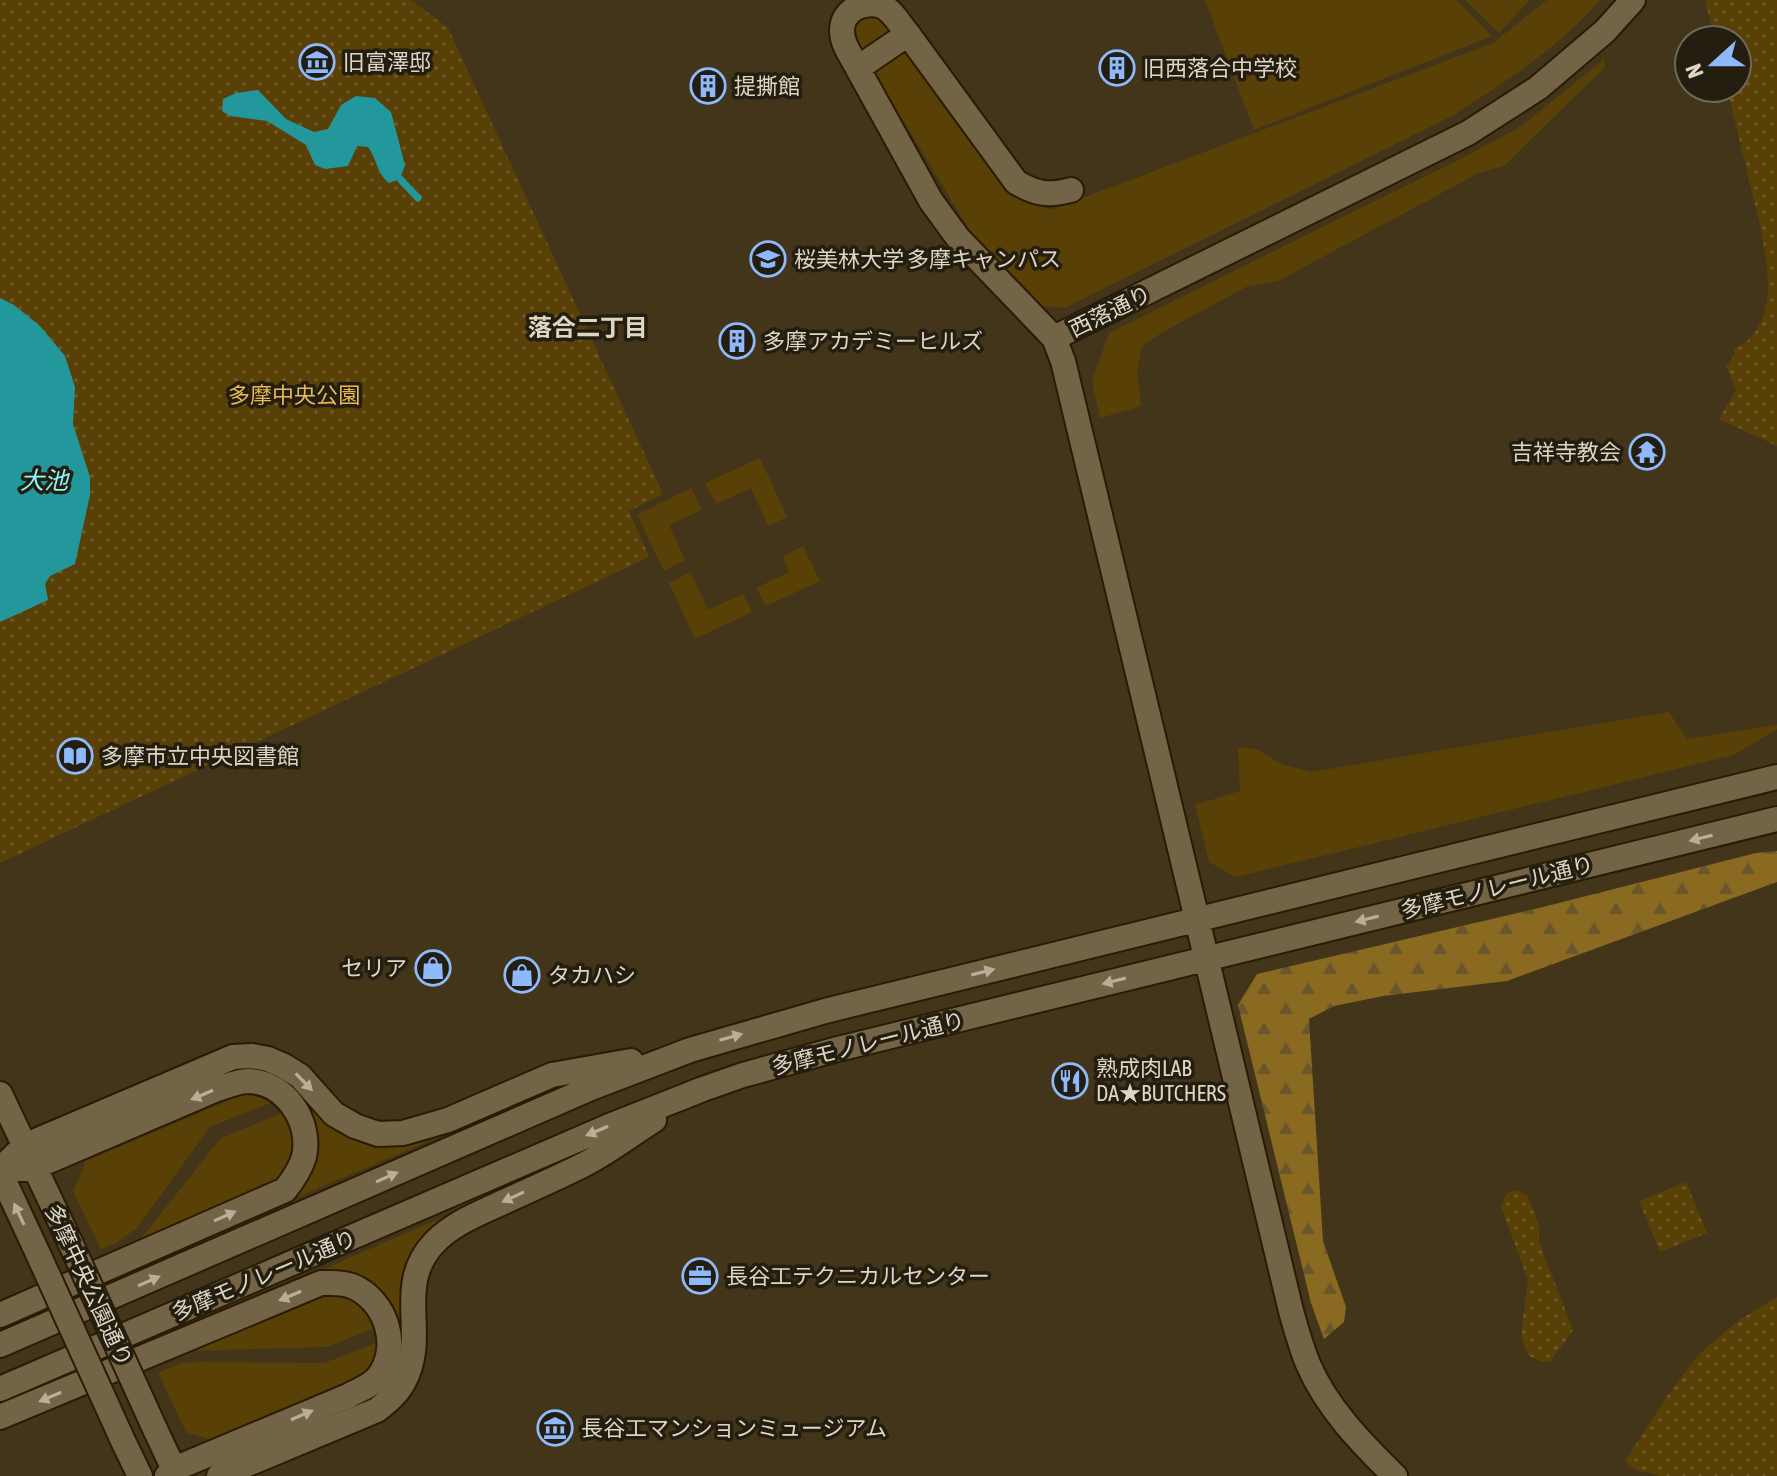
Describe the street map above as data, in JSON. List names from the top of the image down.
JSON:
{
  "streets": {
    "main road": ["西落通り", "多摩モノレール通り", "多摩中央公園通り"]
  },
  "crossings": [
    ["西落通り", "多摩モノレール通り"]
  ],
  "districts": ["落合二丁目"],
  "water": ["大池"],
  "parks": ["多摩中央公園"],
  "places": {
    "museum": ["旧富澤邸", "長谷工マンションミュージアム"],
    "building": ["旧西落合中学校", "提撕館", "多摩アカデミーヒルズ"],
    "school or university": ["桜美林大学 多摩キャンパス"],
    "temple": ["吉祥寺教会"],
    "library": ["多摩市立中央図書館"],
    "shop": ["セリア", "タカハシ"],
    "restaurant": ["熟成肉LAB DA★BUTCHERS"],
    "office": ["長谷工テクニカルセンター"]
  },
  "north": "left"
}
